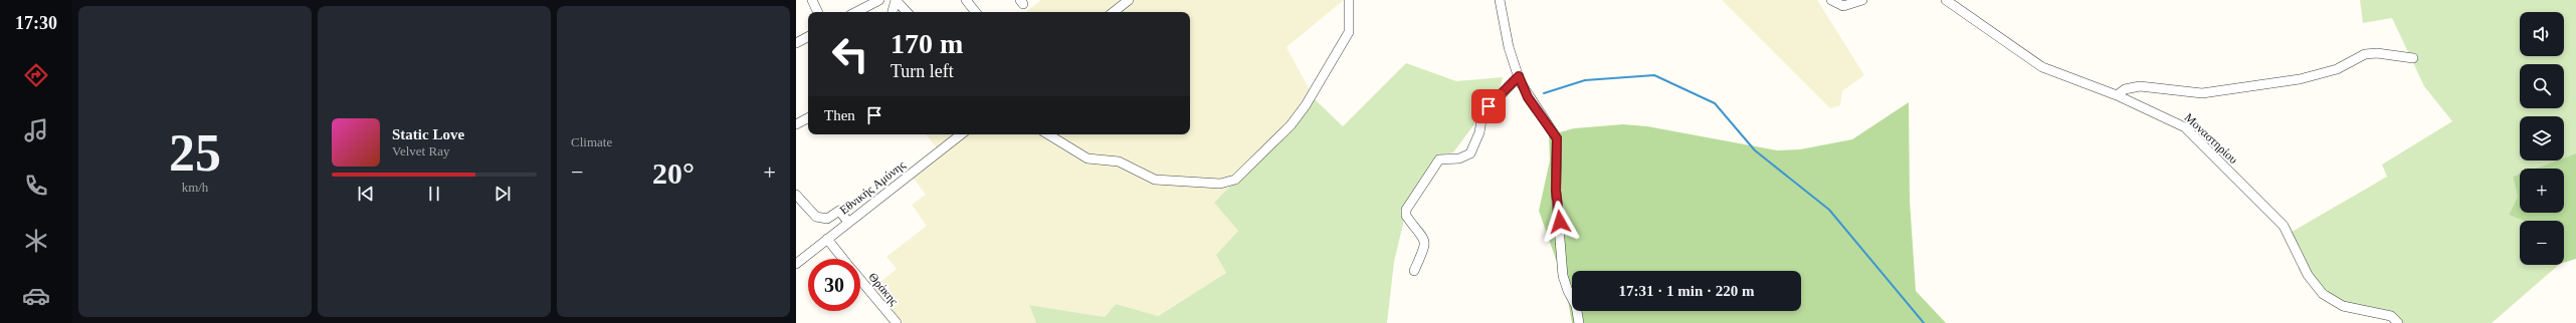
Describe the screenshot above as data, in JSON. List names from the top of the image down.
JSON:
{
  "streets": {
    "street": ["Μοναστηρίου", "Εθνικής Αμύνης", "Θράκης"]
  },
  "crossings": [
    ["Εθνικής Αμύνης", "Θράκης"]
  ],
  "page": {
    "tabs": "17:30",
    "tile": [
      ["25", "km/h"],
      "Climate"
    ],
    "map_buttons": ["+", "−"],
    "turn": ["170 m", "Turn left"],
    "then": "Then",
    "song": ["Static Love", "Velvet Ray"],
    "heat": ["−", "20°", "+"],
    "limit": "30",
    "trip": "17:31 · 1 min · 220 m"
  }
}
